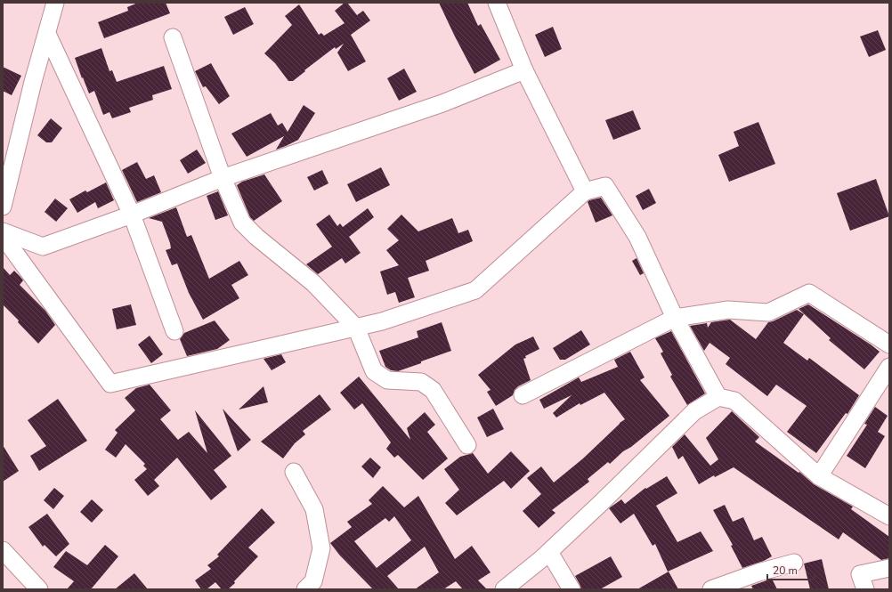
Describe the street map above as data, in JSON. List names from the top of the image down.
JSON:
{
  "scale_bar": "20 m"
}
